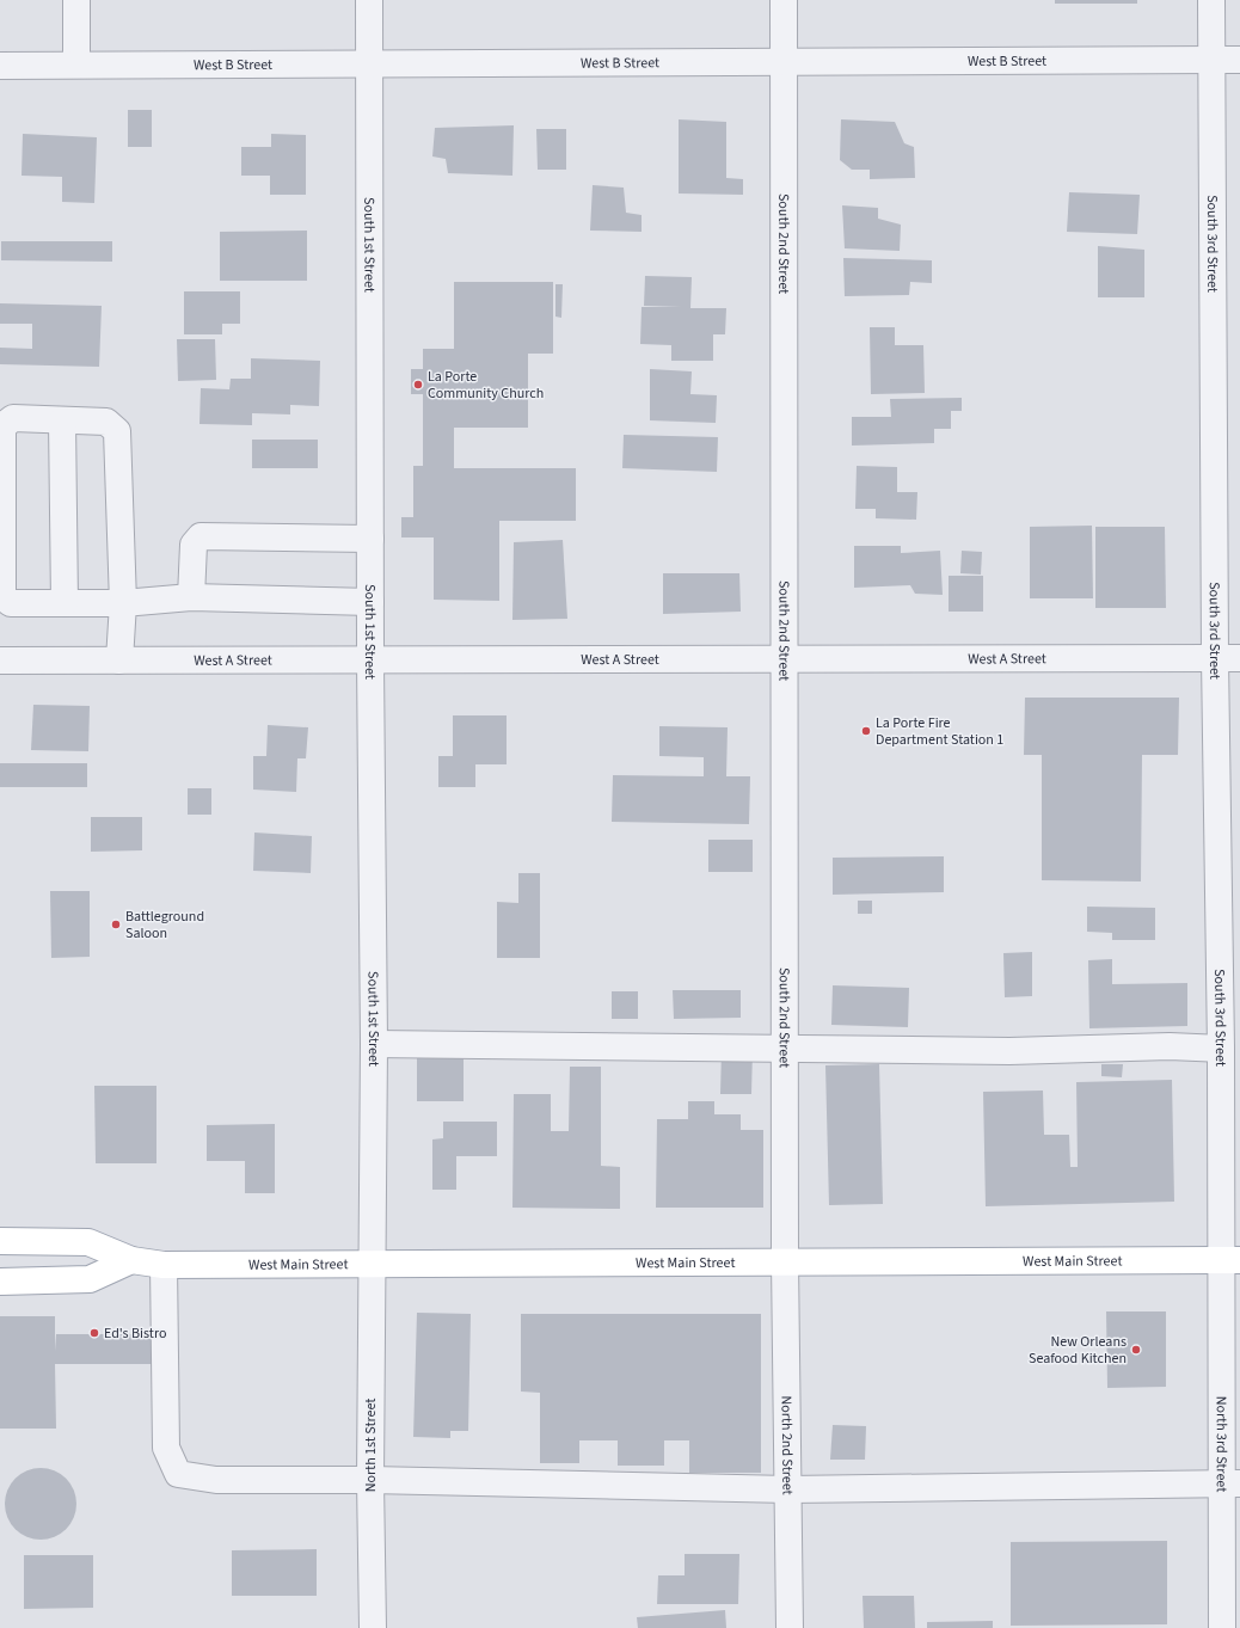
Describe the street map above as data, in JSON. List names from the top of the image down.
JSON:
{
  "streets": {
    "main road": ["West Main Street"],
    "street": [
      "West B Street",
      "South 2nd Street",
      "South 3rd Street",
      "South 1st Street",
      "West A Street",
      "North 3rd Street",
      "North 1st Street",
      "North 2nd Street"
    ]
  },
  "crossings": [
    ["West B Street", "South 2nd Street"],
    ["West B Street", "South 3rd Street"],
    ["West B Street", "South 1st Street"],
    ["South 2nd Street", "West A Street"],
    ["South 2nd Street", "West Main Street"],
    ["South 2nd Street", "North 2nd Street"],
    ["South 3rd Street", "West A Street"],
    ["South 3rd Street", "West Main Street"],
    ["South 3rd Street", "North 3rd Street"],
    ["South 1st Street", "West A Street"],
    ["South 1st Street", "West Main Street"],
    ["South 1st Street", "North 1st Street"],
    ["West Main Street", "North 3rd Street"],
    ["West Main Street", "North 1st Street"],
    ["West Main Street", "North 2nd Street"]
  ],
  "places": [
    "La Porte Community Church",
    "La Porte Fire Department Station 1",
    "Battleground Saloon",
    "Ed's Bistro",
    "New Orleans Seafood Kitchen"
  ]
}
